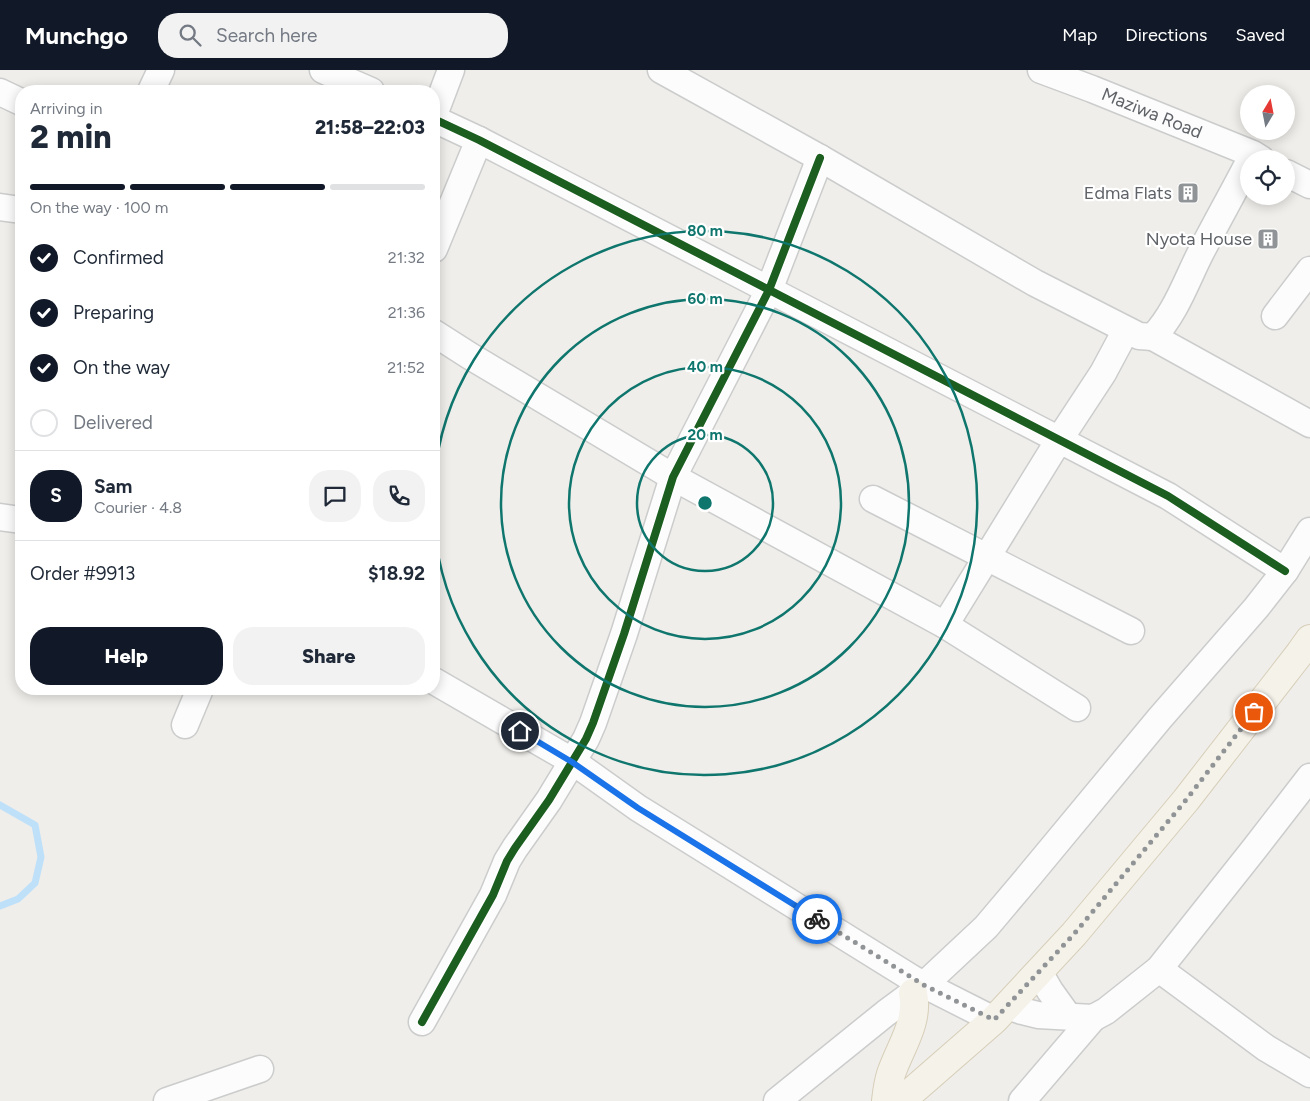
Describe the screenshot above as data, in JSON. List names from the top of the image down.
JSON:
{
  "streets": {
    "street": ["Maziwa Road"]
  },
  "places": {
    "building": ["Edma Flats", "Nyota House"]
  },
  "north": "top",
  "page": {
    "header": "Munchgo",
    "search": "Search here",
    "nav": ["Map", "Directions", "Saved"],
    "heading": ["2 min", "Arriving in", "21:58–22:03"],
    "panel": [
      "Sam",
      "Courier · 4.8",
      "Order #9913",
      "$18.92"
    ],
    "bar": "On the way · 100 m",
    "list": [
      ["Confirmed", "21:32"],
      ["Preparing", "21:36"],
      ["On the way", "21:52"],
      "Delivered"
    ],
    "round": "S",
    "buttons": ["Help", "Share"]
  },
  "rings": [
    "80 m",
    "60 m",
    "40 m",
    "20 m"
  ]
}
